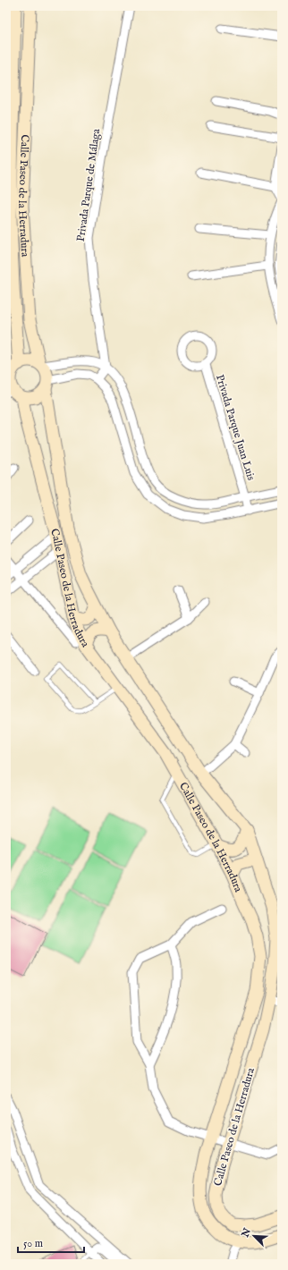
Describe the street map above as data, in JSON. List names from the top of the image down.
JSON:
{
  "streets": {
    "main road": ["Calle Paseo de la Herradura"],
    "street": ["Privada Parque de Málaga", "Privada Parque Juan Luis"]
  },
  "scale_bar": "50 m",
  "north": "top left"
}
